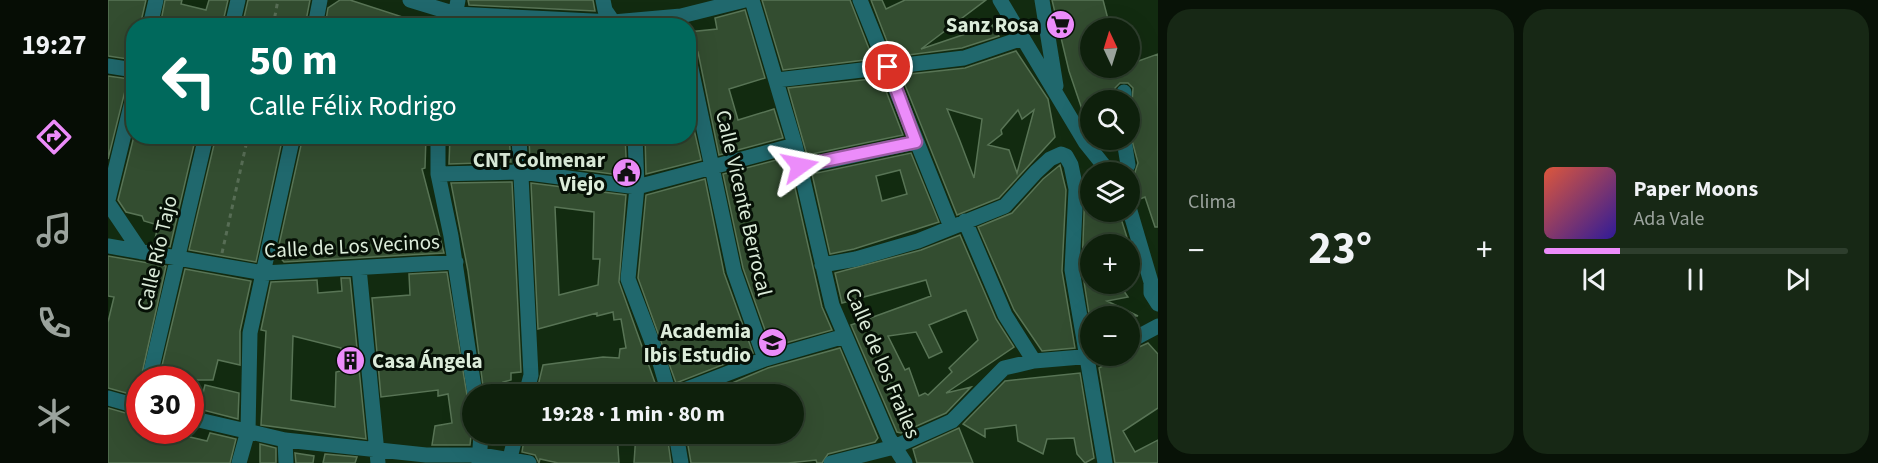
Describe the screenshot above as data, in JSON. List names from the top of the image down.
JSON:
{
  "streets": {
    "street": [
      "Calle Vicente Berrocal",
      "Calle de Los Vecinos",
      "Calle Río Tajo",
      "Calle de los Frailes"
    ]
  },
  "crossings": [
    ["Calle de Los Vecinos", "Calle Río Tajo"]
  ],
  "places": {
    "supermarket": ["Sanz Rosa"],
    "public building": ["CNT Colmenar Viejo"],
    "school or university": ["Academia Ibis Estudio"],
    "building": ["Casa Ángela"]
  },
  "north": "top",
  "page": {
    "tabs": "19:27",
    "tile": "Clima",
    "map_buttons": ["+", "−"],
    "turn": ["50 m", "Calle Félix Rodrigo"],
    "song": ["Paper Moons", "Ada Vale"],
    "heat": ["−", "23°", "+"],
    "limit": "30",
    "trip": "19:28 · 1 min · 80 m"
  }
}
